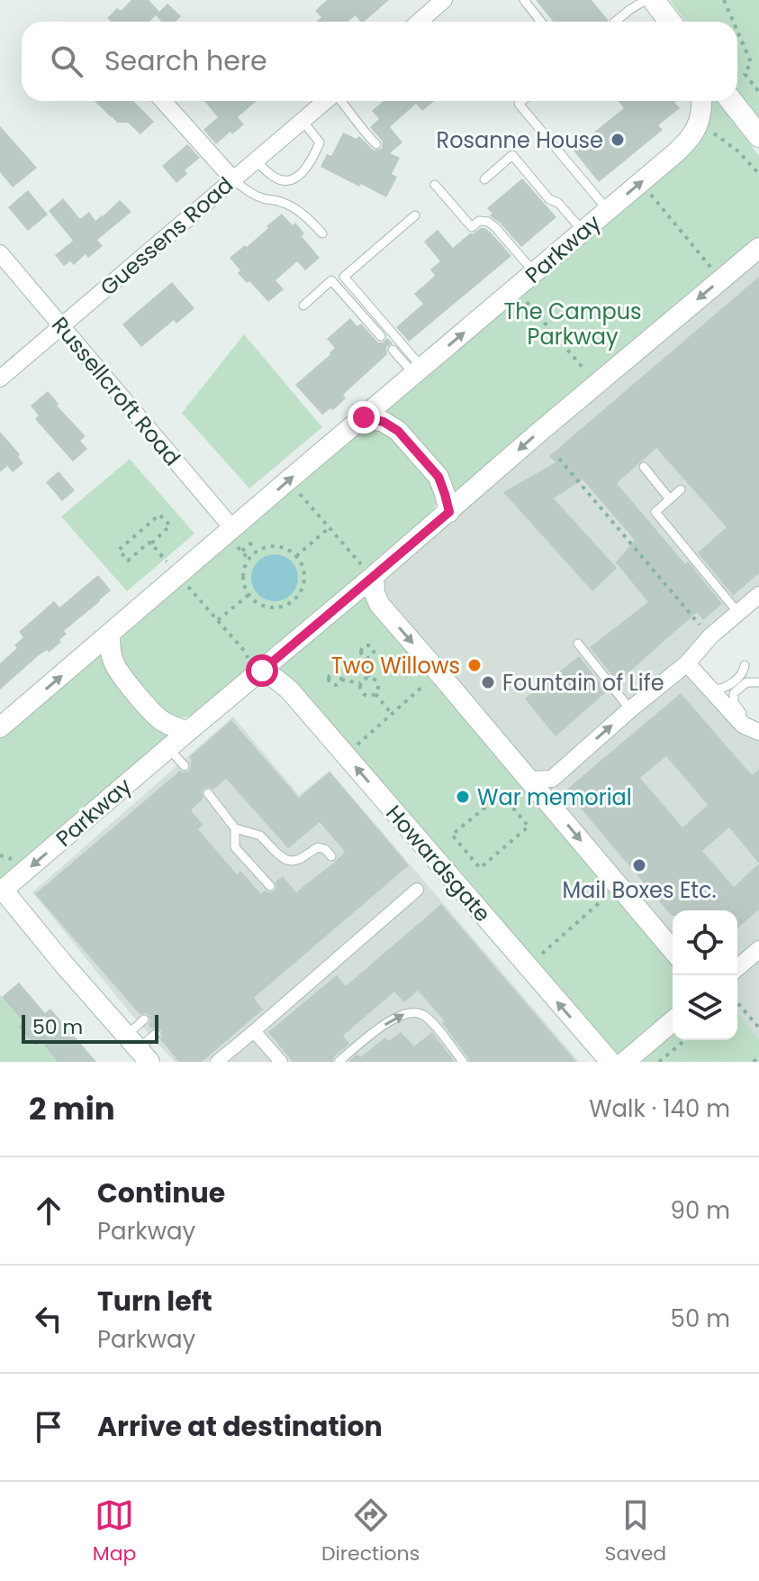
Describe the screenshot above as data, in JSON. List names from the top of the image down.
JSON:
{
  "streets": {
    "street": [
      "Guessens Road",
      "Parkway",
      "Russellcroft Road",
      "Howardsgate"
    ]
  },
  "crossings": [
    ["Guessens Road", "Russellcroft Road"],
    ["Parkway", "Russellcroft Road"],
    ["Parkway", "Howardsgate"]
  ],
  "parks": ["The Campus Parkway"],
  "places": [
    "Rosanne House",
    "Two Willows",
    "Fountain of Life",
    "War memorial",
    "Mail Boxes Etc."
  ],
  "scale_bar": "50 m",
  "page": {
    "search": "Search here",
    "scale": "50 m",
    "heading": ["2 min", "Walk · 140 m"],
    "list": [
      ["Continue", "Parkway", "90 m"],
      ["Turn left", "Parkway", "50 m"],
      "Arrive at destination"
    ],
    "nav": ["Map", "Directions", "Saved"]
  }
}
